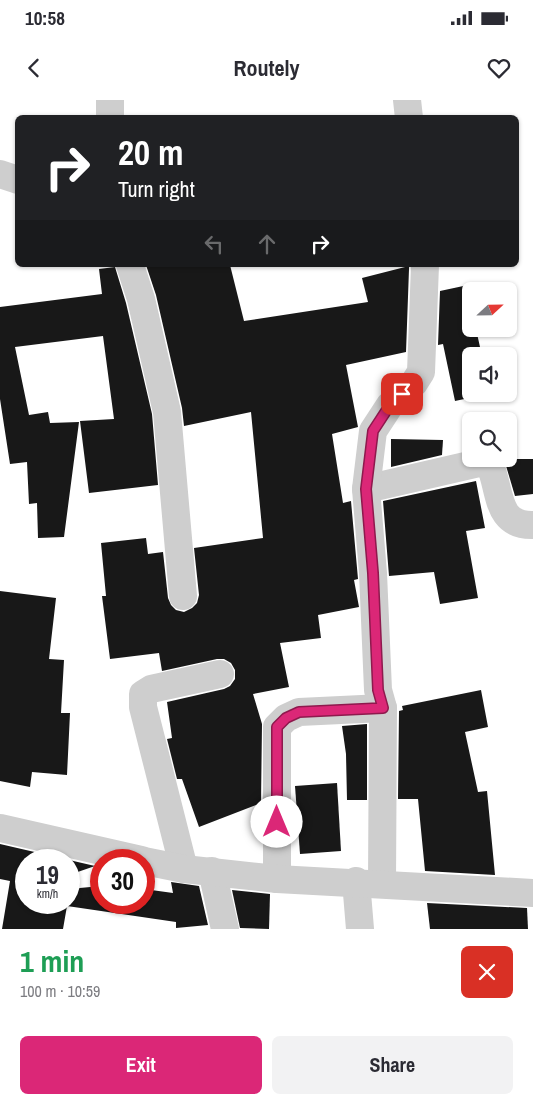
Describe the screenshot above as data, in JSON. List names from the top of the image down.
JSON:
{
  "north": "right",
  "page": {
    "status": "10:58",
    "header": "Routely",
    "turn": ["20 m", "Turn right"],
    "speed": "19 km/h",
    "limit": "30",
    "heading": ["1 min", "100 m · 10:59"],
    "buttons": ["Exit", "Share"]
  }
}
